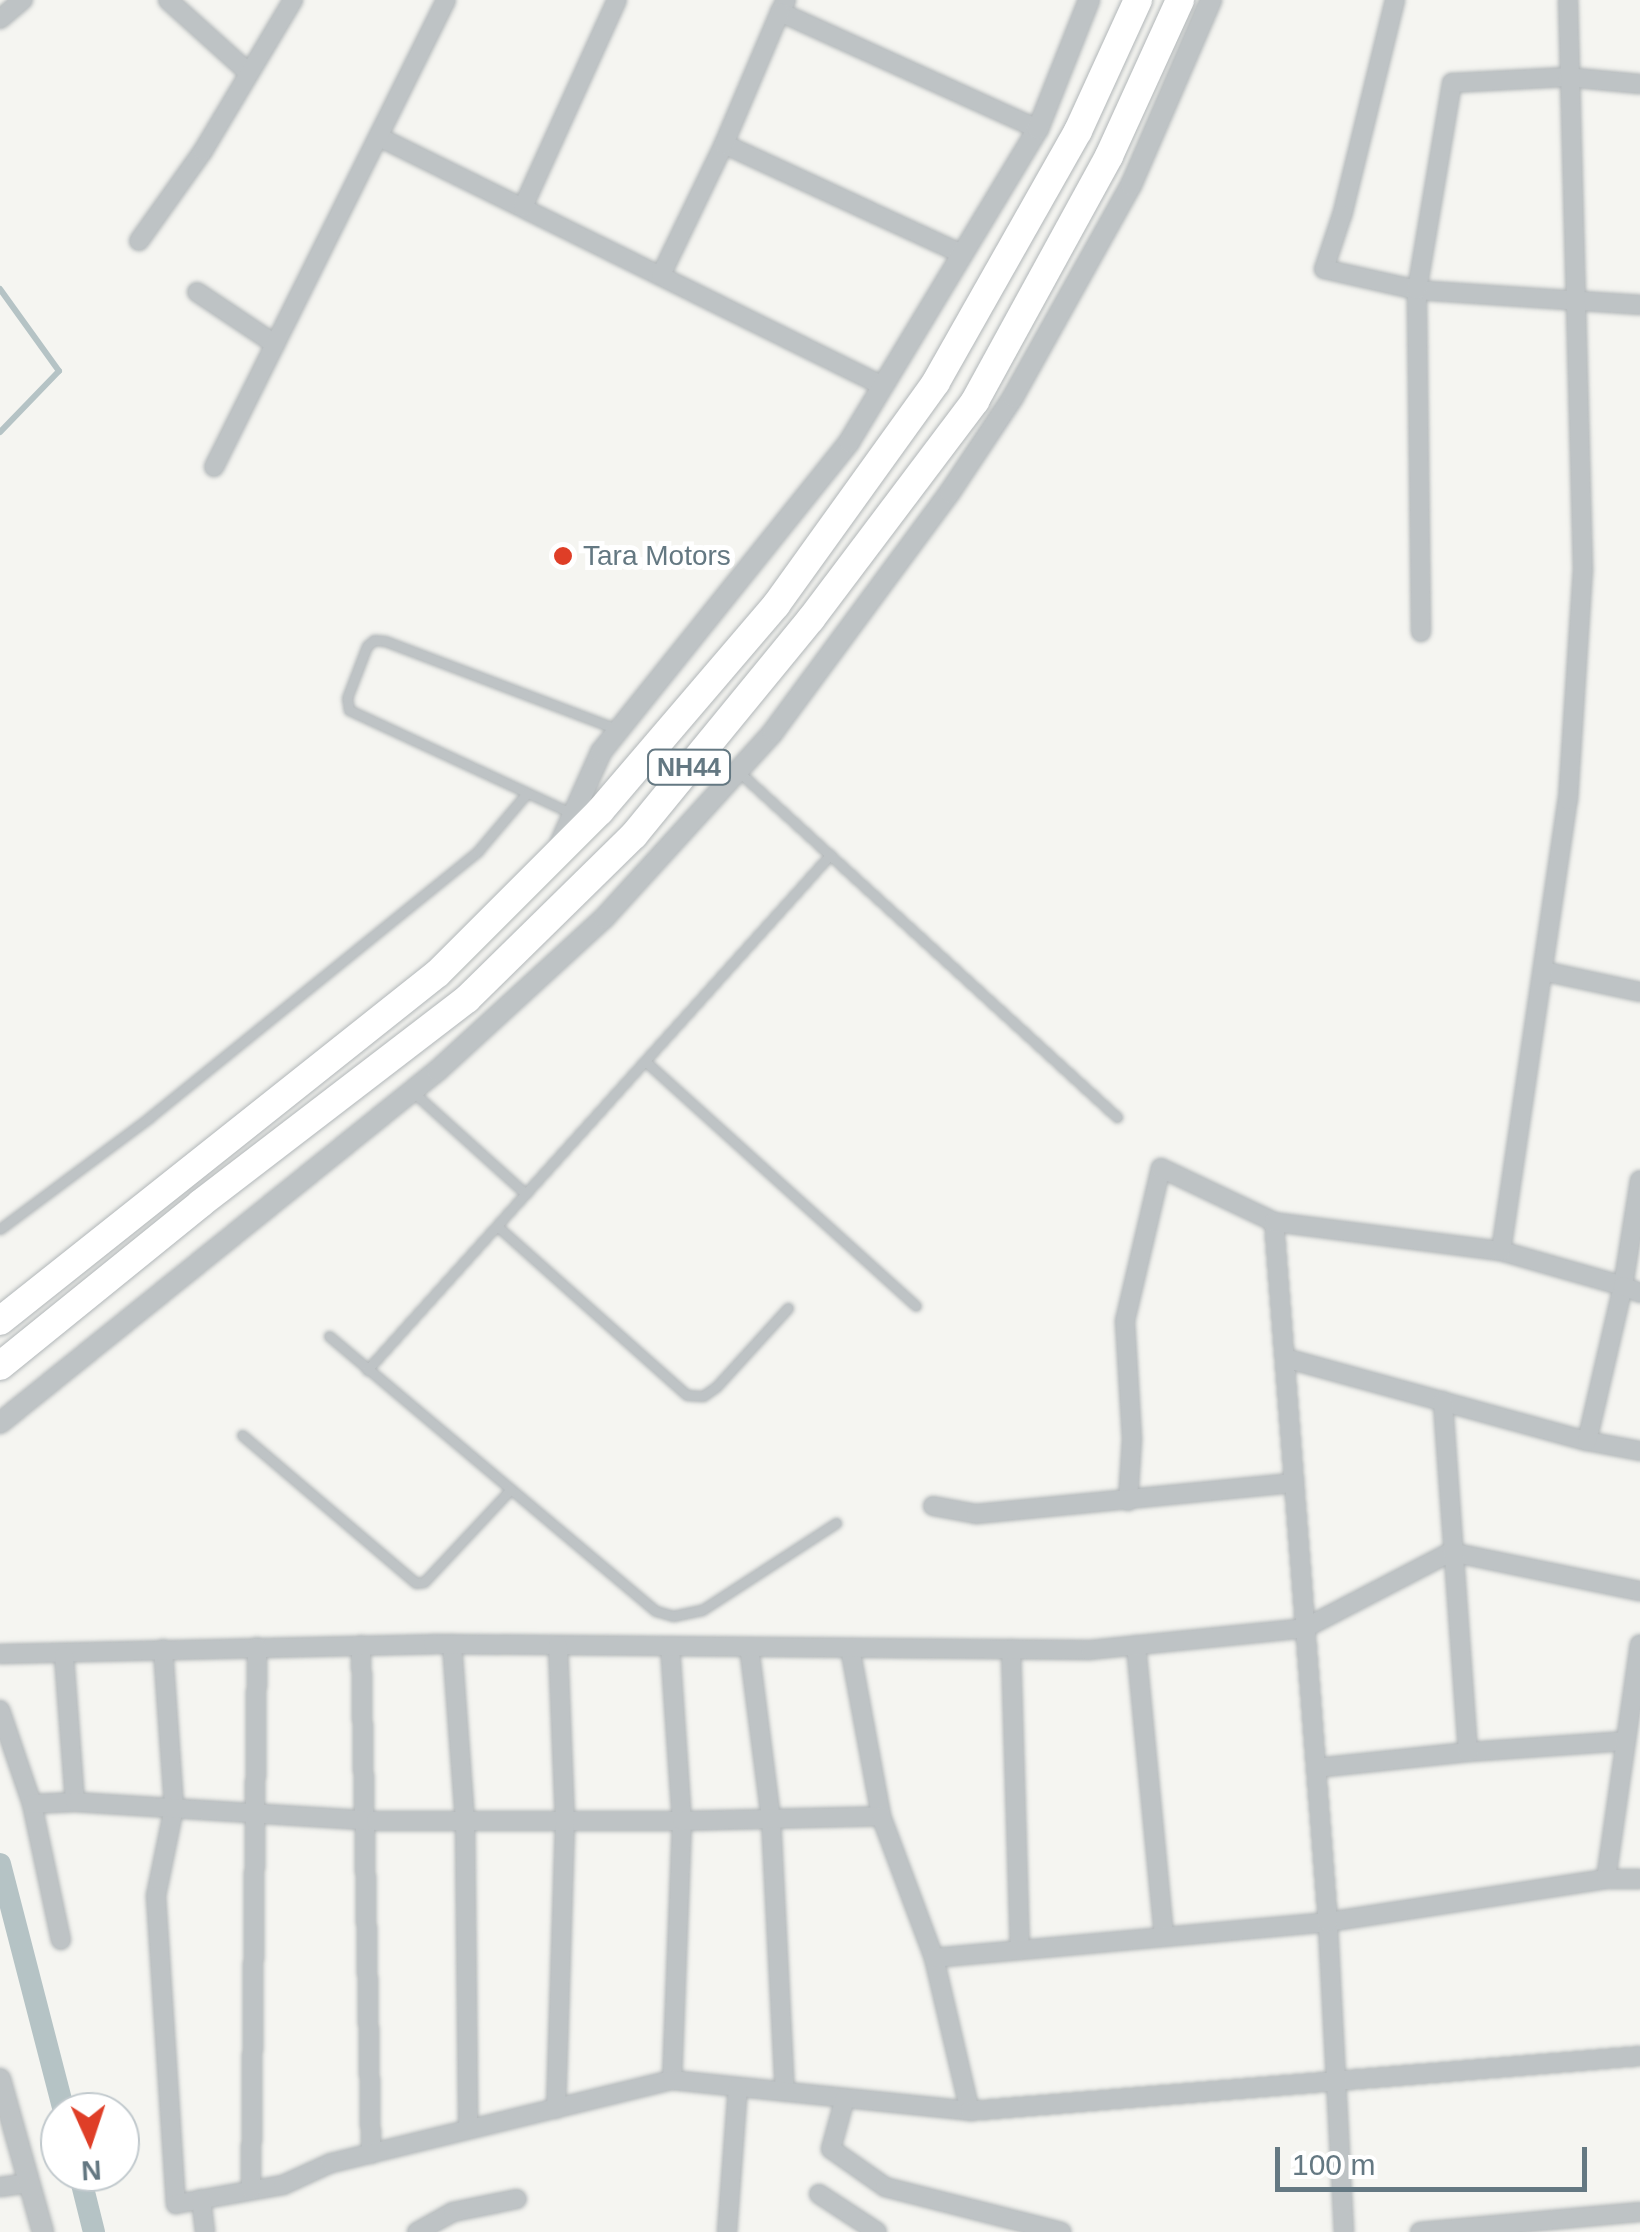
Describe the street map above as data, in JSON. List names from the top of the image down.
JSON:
{
  "streets": {
    "highway": ["NH44"]
  },
  "places": ["Tara Motors"],
  "scale_bar": "100 m",
  "north": "bottom"
}
